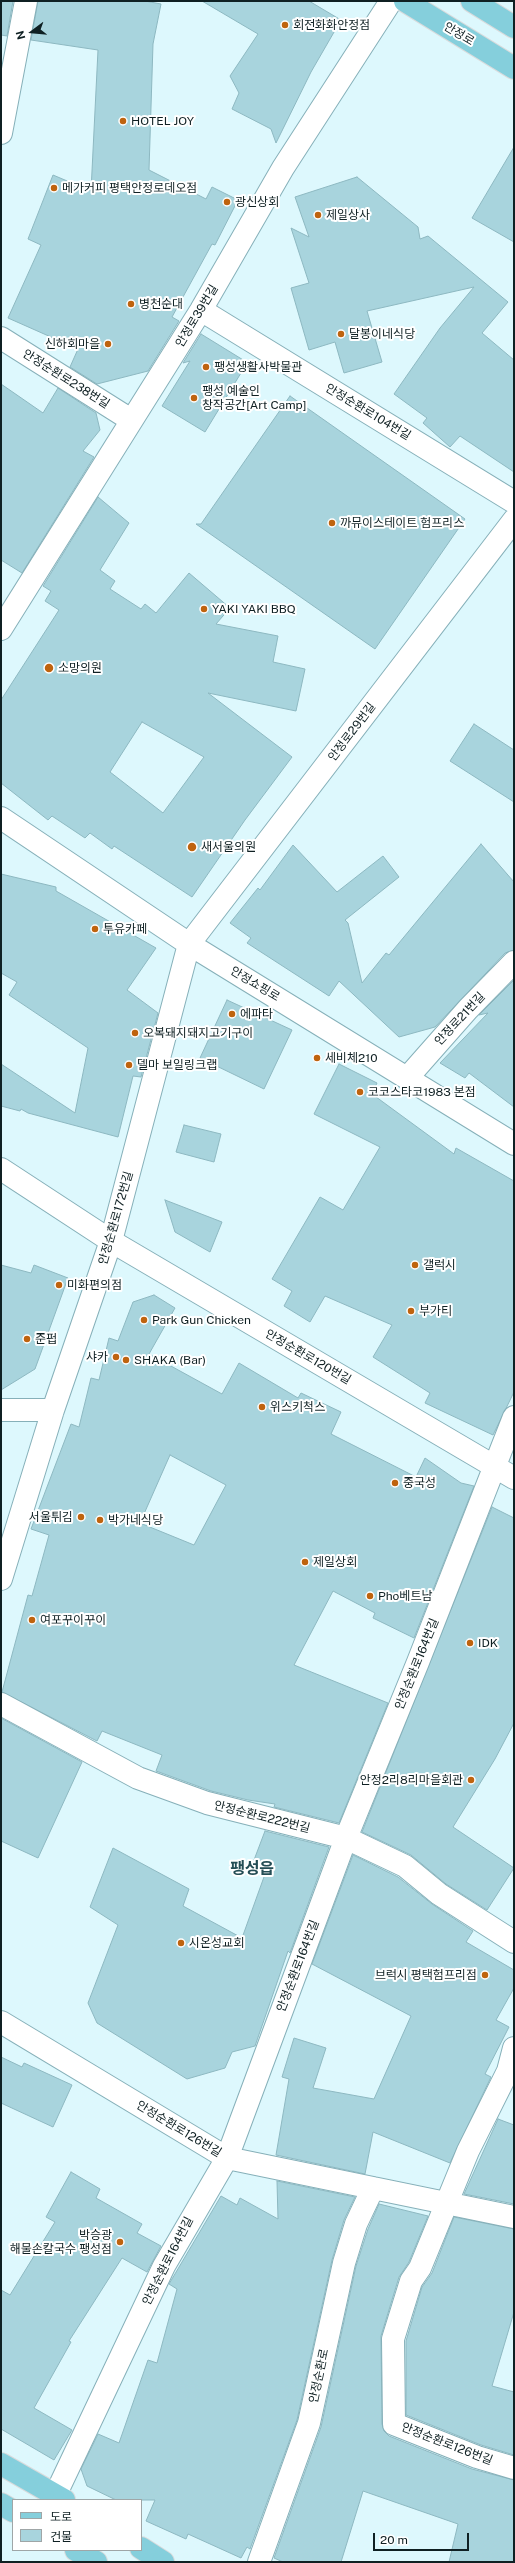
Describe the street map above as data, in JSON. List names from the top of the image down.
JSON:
{
  "streets": {
    "main road": ["안정로"],
    "street": [
      "안정로39번길",
      "안정순환로238번길",
      "안정순환로104번길",
      "안정로29번길",
      "안정쇼핑로",
      "안정로21번길",
      "안정순환로172번길",
      "안정순환로120번길",
      "안정순환로164번길",
      "안정순환로222번길",
      "안정순환로126번길",
      "안정순환로"
    ]
  },
  "crossings": [
    ["안정로39번길", "안정순환로238번길"],
    ["안정로39번길", "안정순환로104번길"],
    ["안정로29번길", "안정쇼핑로"],
    ["안정로29번길", "안정순환로172번길"],
    ["안정쇼핑로", "안정로21번길"],
    ["안정쇼핑로", "안정순환로172번길"],
    ["안정순환로172번길", "안정순환로120번길"],
    ["안정순환로120번길", "안정순환로164번길"],
    ["안정순환로164번길", "안정순환로222번길"],
    ["안정순환로164번길", "안정순환로126번길"],
    ["안정순환로126번길", "안정순환로"]
  ],
  "districts": ["팽성읍"],
  "places": [
    "회전화화안정점",
    "HOTEL JOY",
    "메가커피 평택안정로데오점",
    "광신상회",
    "제일상사",
    "병천순대",
    "달봉이네식당",
    "신하회마을",
    "팽성생활사박물관",
    "팽성 예술인 창작공간[Art Camp]",
    "까뮤이스테이트 험프리스",
    "YAKI YAKI BBQ",
    "소망의원",
    "새서울의원",
    "투유카페",
    "에파타",
    "오복돼지돼지고기구이",
    "세비체210",
    "델마 보일링크랩",
    "코코스타코1983 본점",
    "갤럭시",
    "미화편의점",
    "부가티",
    "Park Gun Chicken",
    "준펍",
    "샤카",
    "SHAKA (Bar)",
    "위스키척스",
    "중국성",
    "서울튀김",
    "박가네식당",
    "제일상회",
    "Pho베트남",
    "여포꾸이꾸이",
    "IDK",
    "안정2리8리마을회관",
    "시온성교회",
    "브럭시 평택험프리점",
    "박승광 해물손칼국수 팽성점"
  ],
  "legend": ["도로", "건물"],
  "scale_bar": "20 m",
  "north": "left"
}
